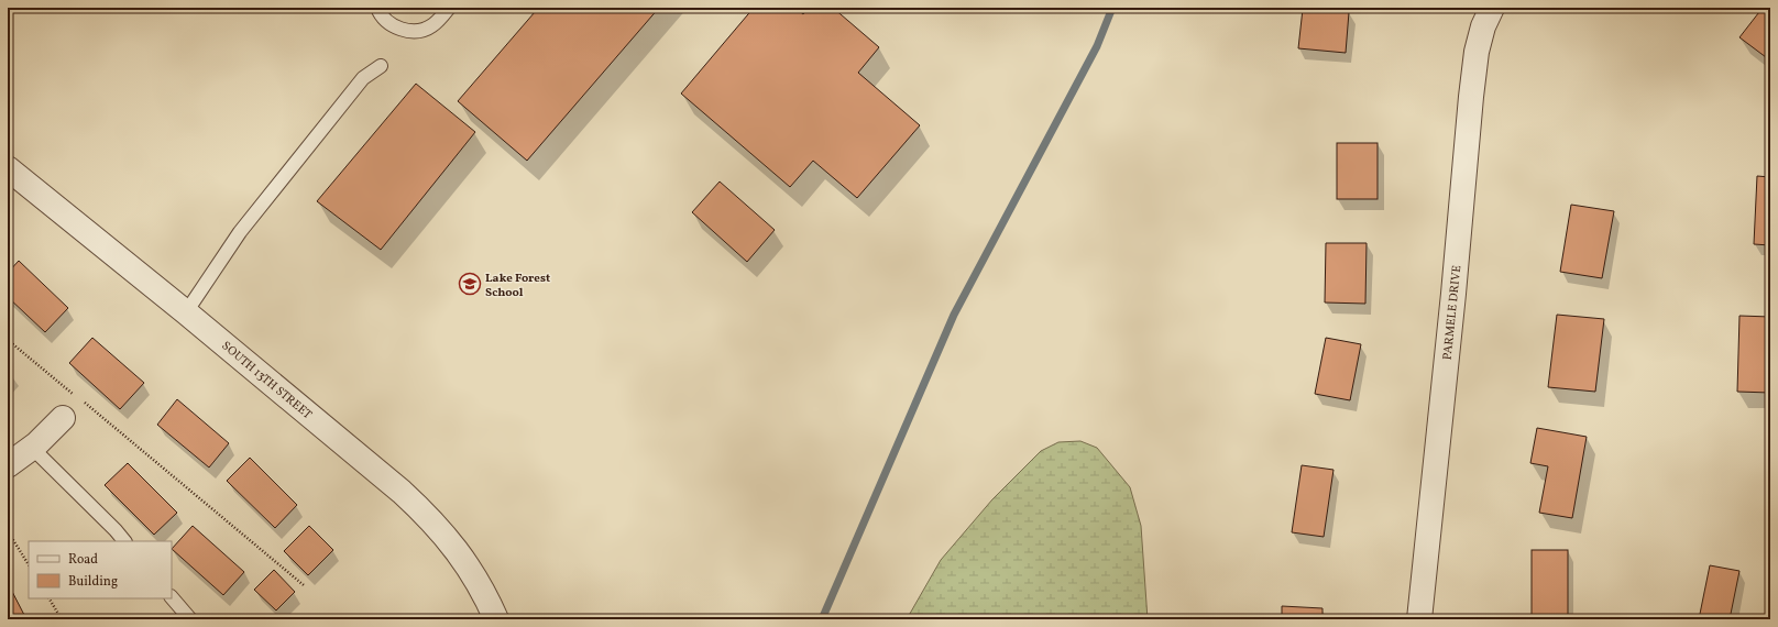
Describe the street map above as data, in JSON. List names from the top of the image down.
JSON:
{
  "streets": {
    "street": ["PARMELE DRIVE", "SOUTH 13TH STREET"]
  },
  "places": {
    "school or university": ["Lake Forest School"]
  },
  "legend": ["Road", "Building"]
}
